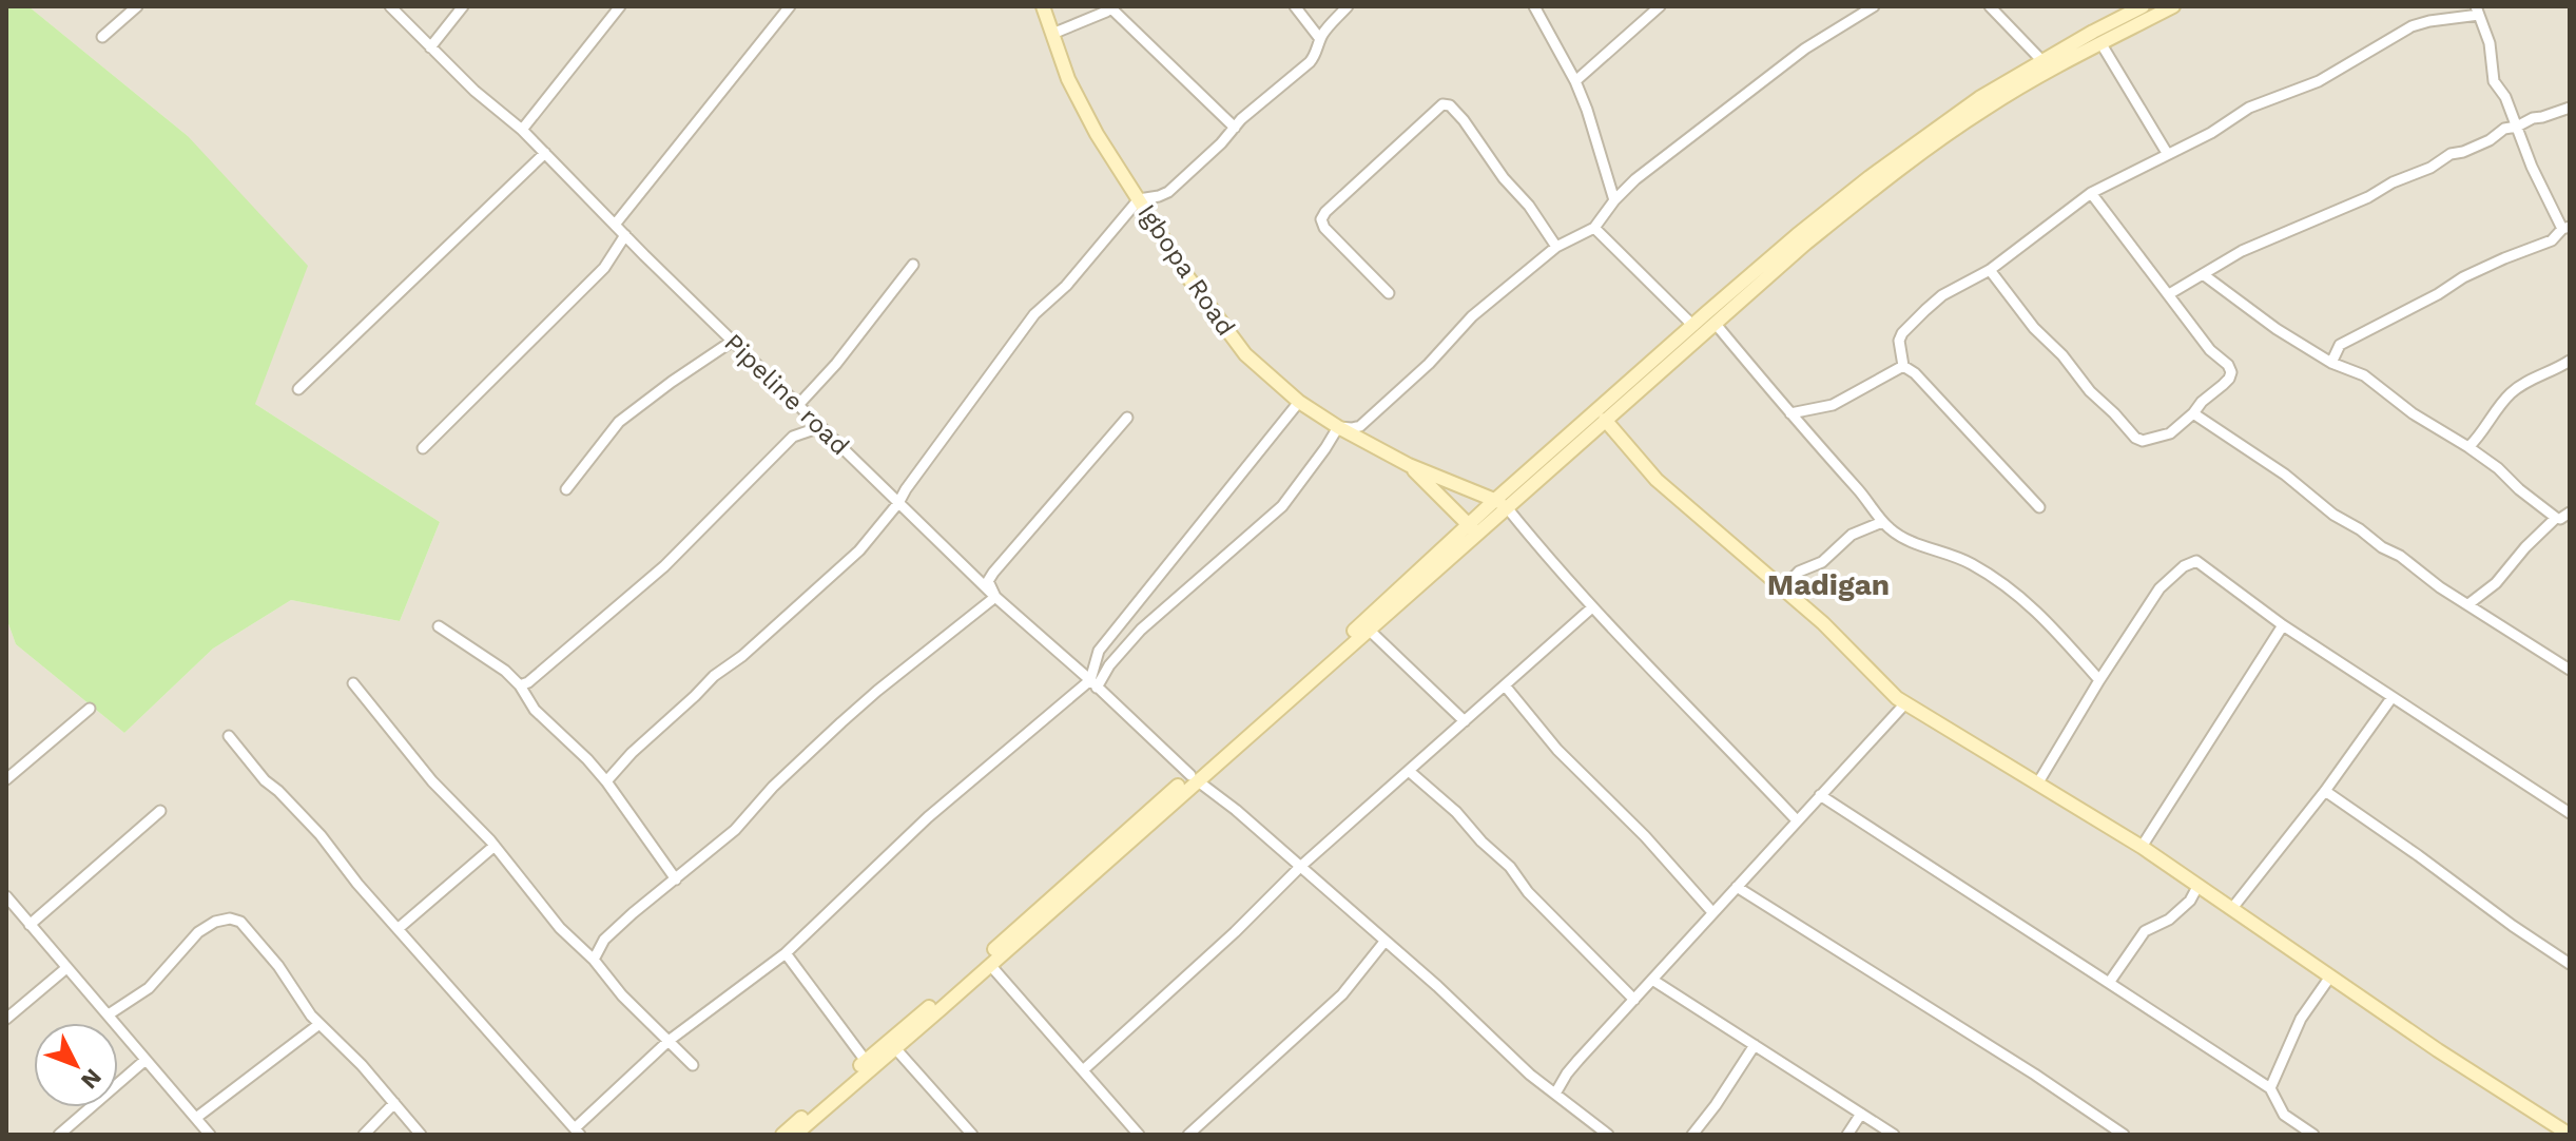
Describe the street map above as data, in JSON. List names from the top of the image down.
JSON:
{
  "streets": {
    "main road": ["Igbopa Road"],
    "street": ["Pipeline road"]
  },
  "districts": ["Madigan"],
  "north": "bottom right"
}
